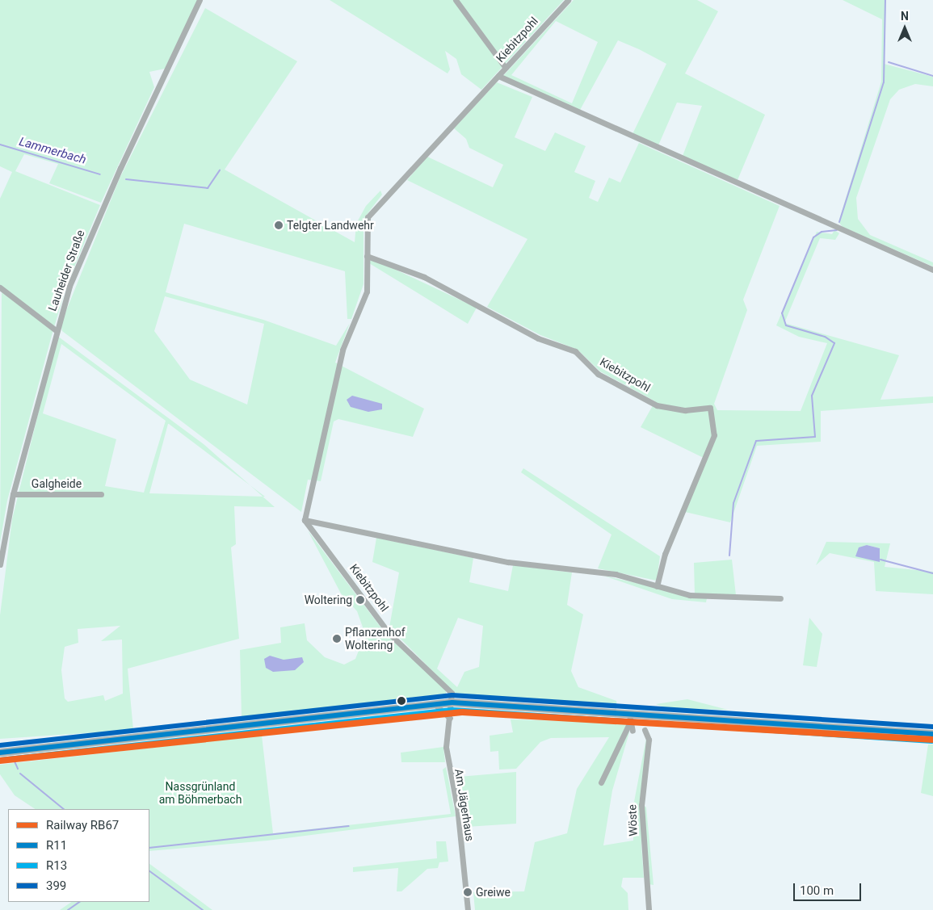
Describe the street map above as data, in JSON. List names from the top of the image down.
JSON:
{
  "streets": {
    "street": [
      "Kiebitzpohl",
      "Lauheider Straße",
      "Galgheide",
      "Am Jägerhaus",
      "Wöste"
    ]
  },
  "crossings": [
    ["Kiebitzpohl", "Am Jägerhaus"],
    ["Lauheider Straße", "Galgheide"]
  ],
  "water": ["Lammerbach"],
  "parks": ["Nassgrünland am Böhmerbach"],
  "places": [
    "Telgter Landwehr",
    "Woltering",
    "Pflanzenhof Woltering",
    "Greiwe"
  ],
  "lines": [
    "transit line 399",
    "transit line R11",
    "transit line R13",
    "rail line RB67"
  ],
  "legend": [
    "Railway RB67",
    "R11",
    "R13",
    "399"
  ],
  "scale_bar": "100 m",
  "north": "top"
}
